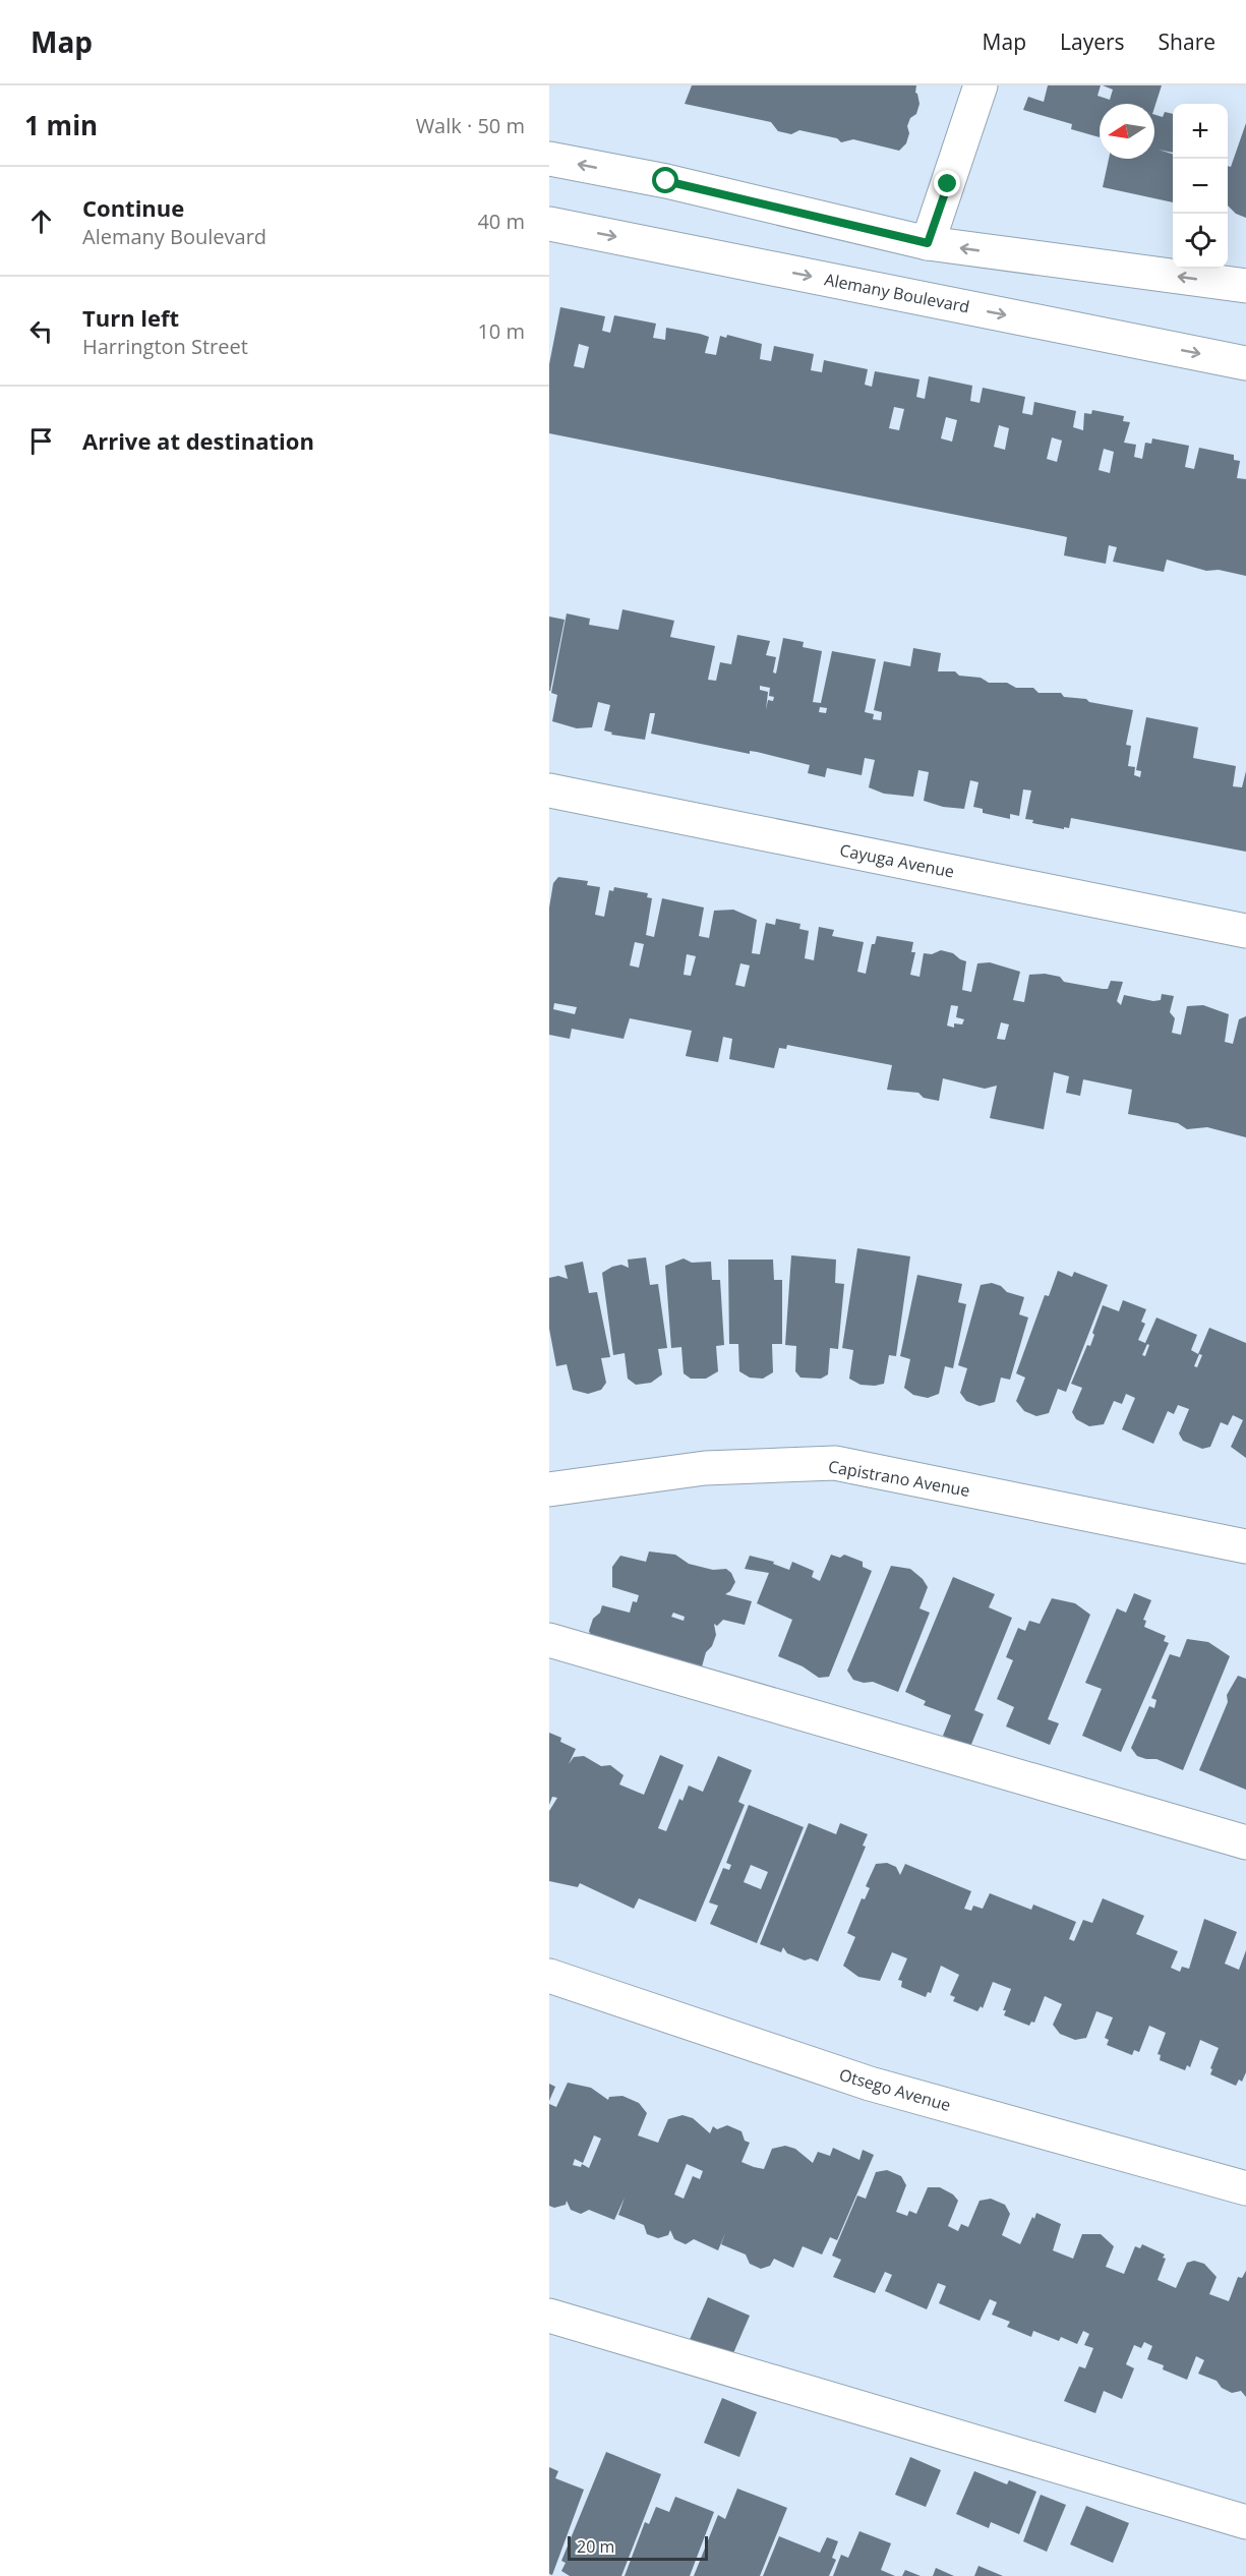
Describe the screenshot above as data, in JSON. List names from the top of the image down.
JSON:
{
  "streets": {
    "street": [
      "Alemany Boulevard",
      "Cayuga Avenue",
      "Capistrano Avenue",
      "Otsego Avenue"
    ]
  },
  "scale_bar": "20 m",
  "north": "left",
  "page": {
    "header": "Map",
    "nav": ["Map", "Layers", "Share"],
    "heading": ["1 min", "Walk · 50 m"],
    "map_buttons": ["+", "−"],
    "list": [
      ["Continue", "Alemany Boulevard", "40 m"],
      ["Turn left", "Harrington Street", "10 m"],
      "Arrive at destination"
    ],
    "scale": "20 m"
  }
}
